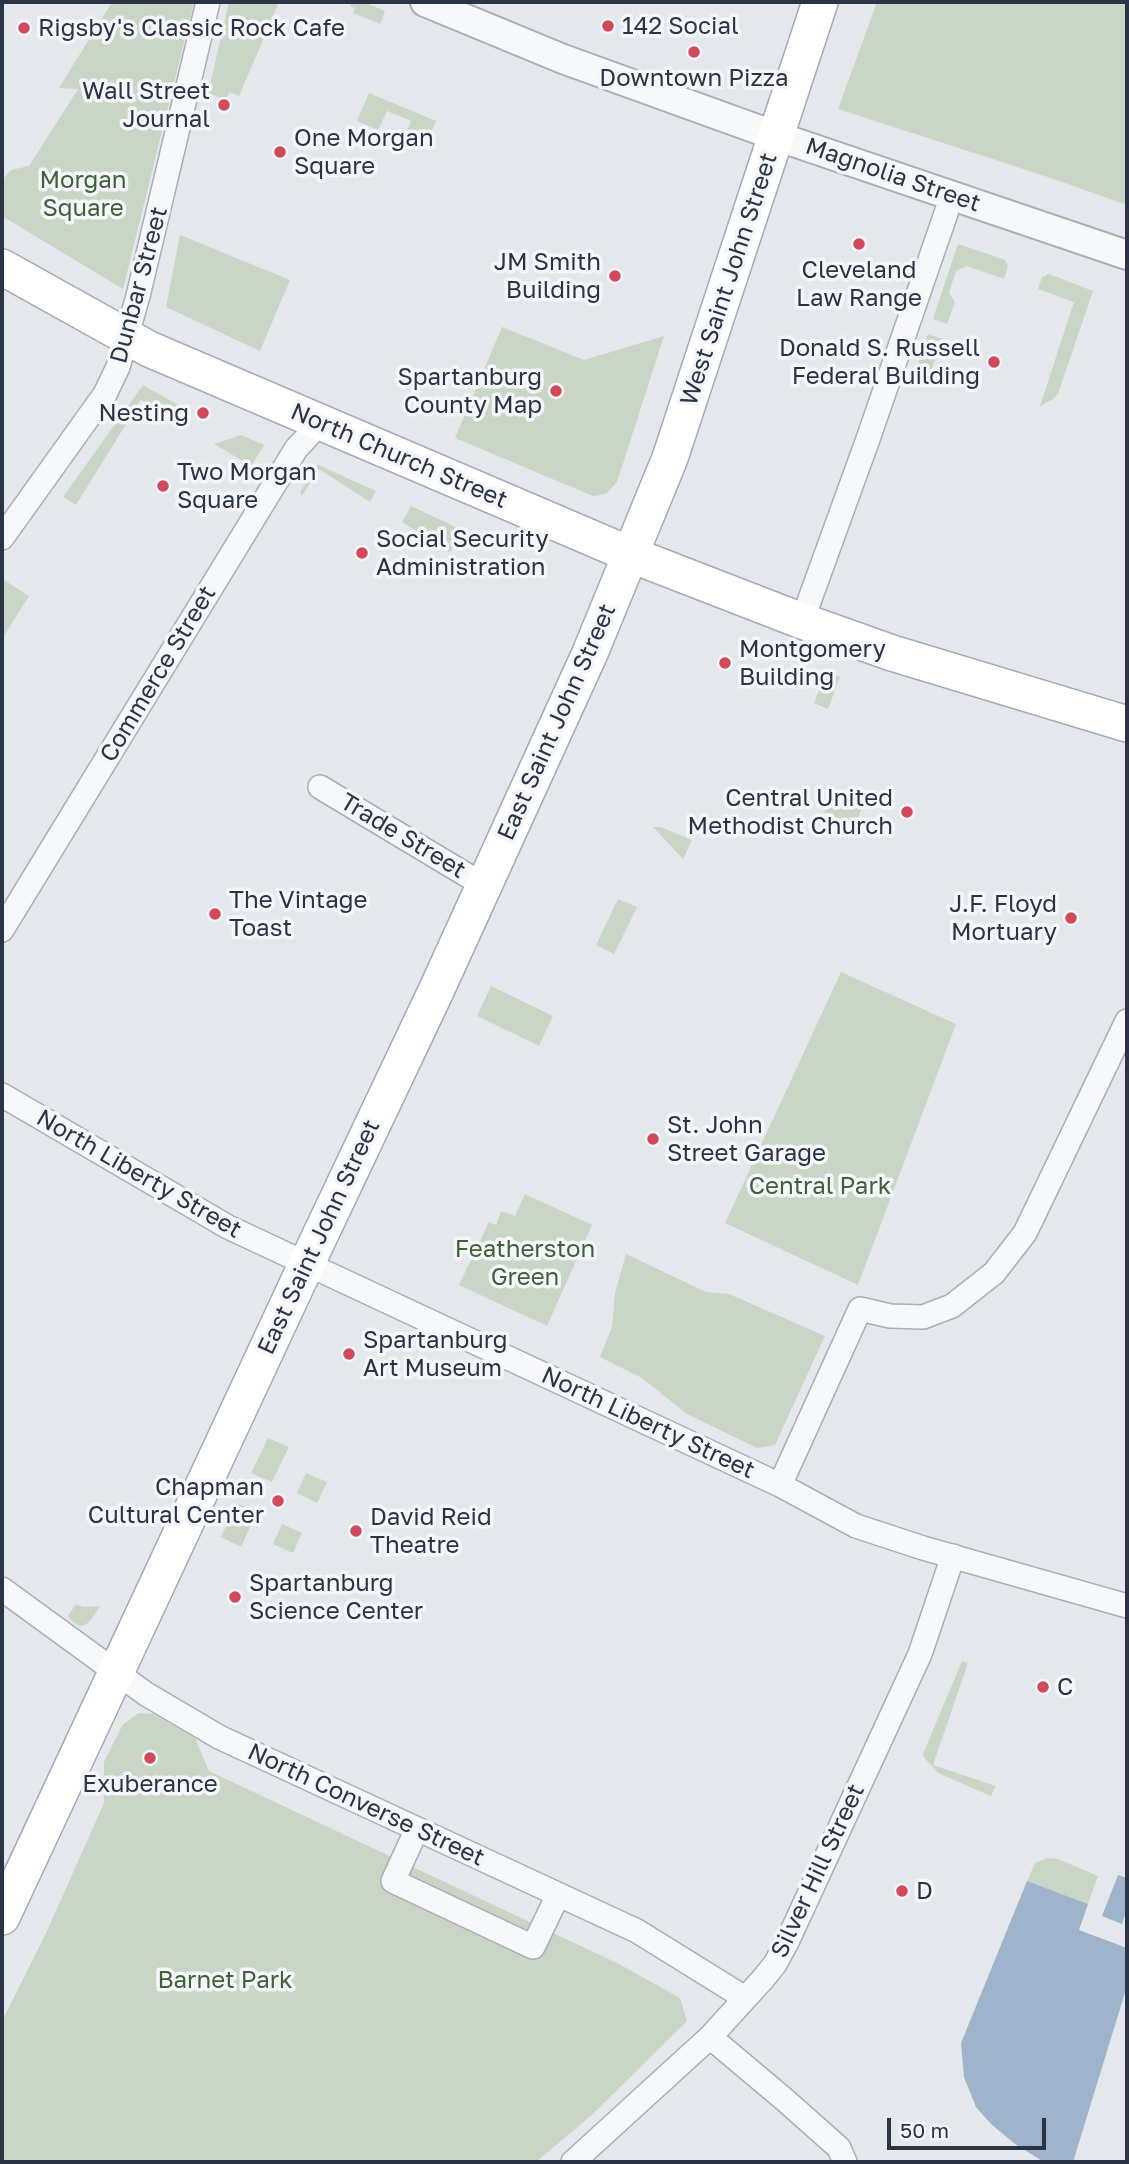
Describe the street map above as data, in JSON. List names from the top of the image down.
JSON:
{
  "streets": {
    "main road": ["West Saint John Street", "North Church Street", "East Saint John Street"],
    "street": [
      "Magnolia Street",
      "Dunbar Street",
      "Commerce Street",
      "Trade Street",
      "North Liberty Street",
      "North Converse Street",
      "Silver Hill Street"
    ]
  },
  "crossings": [
    ["Magnolia Street", "West Saint John Street"],
    ["West Saint John Street", "North Church Street"],
    ["West Saint John Street", "East Saint John Street"],
    ["Dunbar Street", "North Church Street"],
    ["North Church Street", "Commerce Street"],
    ["North Church Street", "East Saint John Street"],
    ["East Saint John Street", "Trade Street"],
    ["East Saint John Street", "North Liberty Street"],
    ["East Saint John Street", "North Converse Street"],
    ["North Liberty Street", "Silver Hill Street"],
    ["North Converse Street", "Silver Hill Street"]
  ],
  "parks": [
    "Morgan Square",
    "Central Park",
    "Featherston Green",
    "Barnet Park"
  ],
  "places": [
    "142 Social",
    "Rigsby's Classic Rock Cafe",
    "Downtown Pizza",
    "Wall Street Journal",
    "One Morgan Square",
    "Cleveland Law Range",
    "JM Smith Building",
    "Donald S. Russell Federal Building",
    "Spartanburg County Map",
    "Nesting",
    "Two Morgan Square",
    "Social Security Administration",
    "Montgomery Building",
    "Central United Methodist Church",
    "The Vintage Toast",
    "J.F. Floyd Mortuary",
    "St. John Street Garage",
    "Spartanburg Art Museum",
    "Chapman Cultural Center",
    "David Reid Theatre",
    "Spartanburg Science Center",
    "C",
    "Exuberance",
    "D"
  ],
  "scale_bar": "50 m"
}
